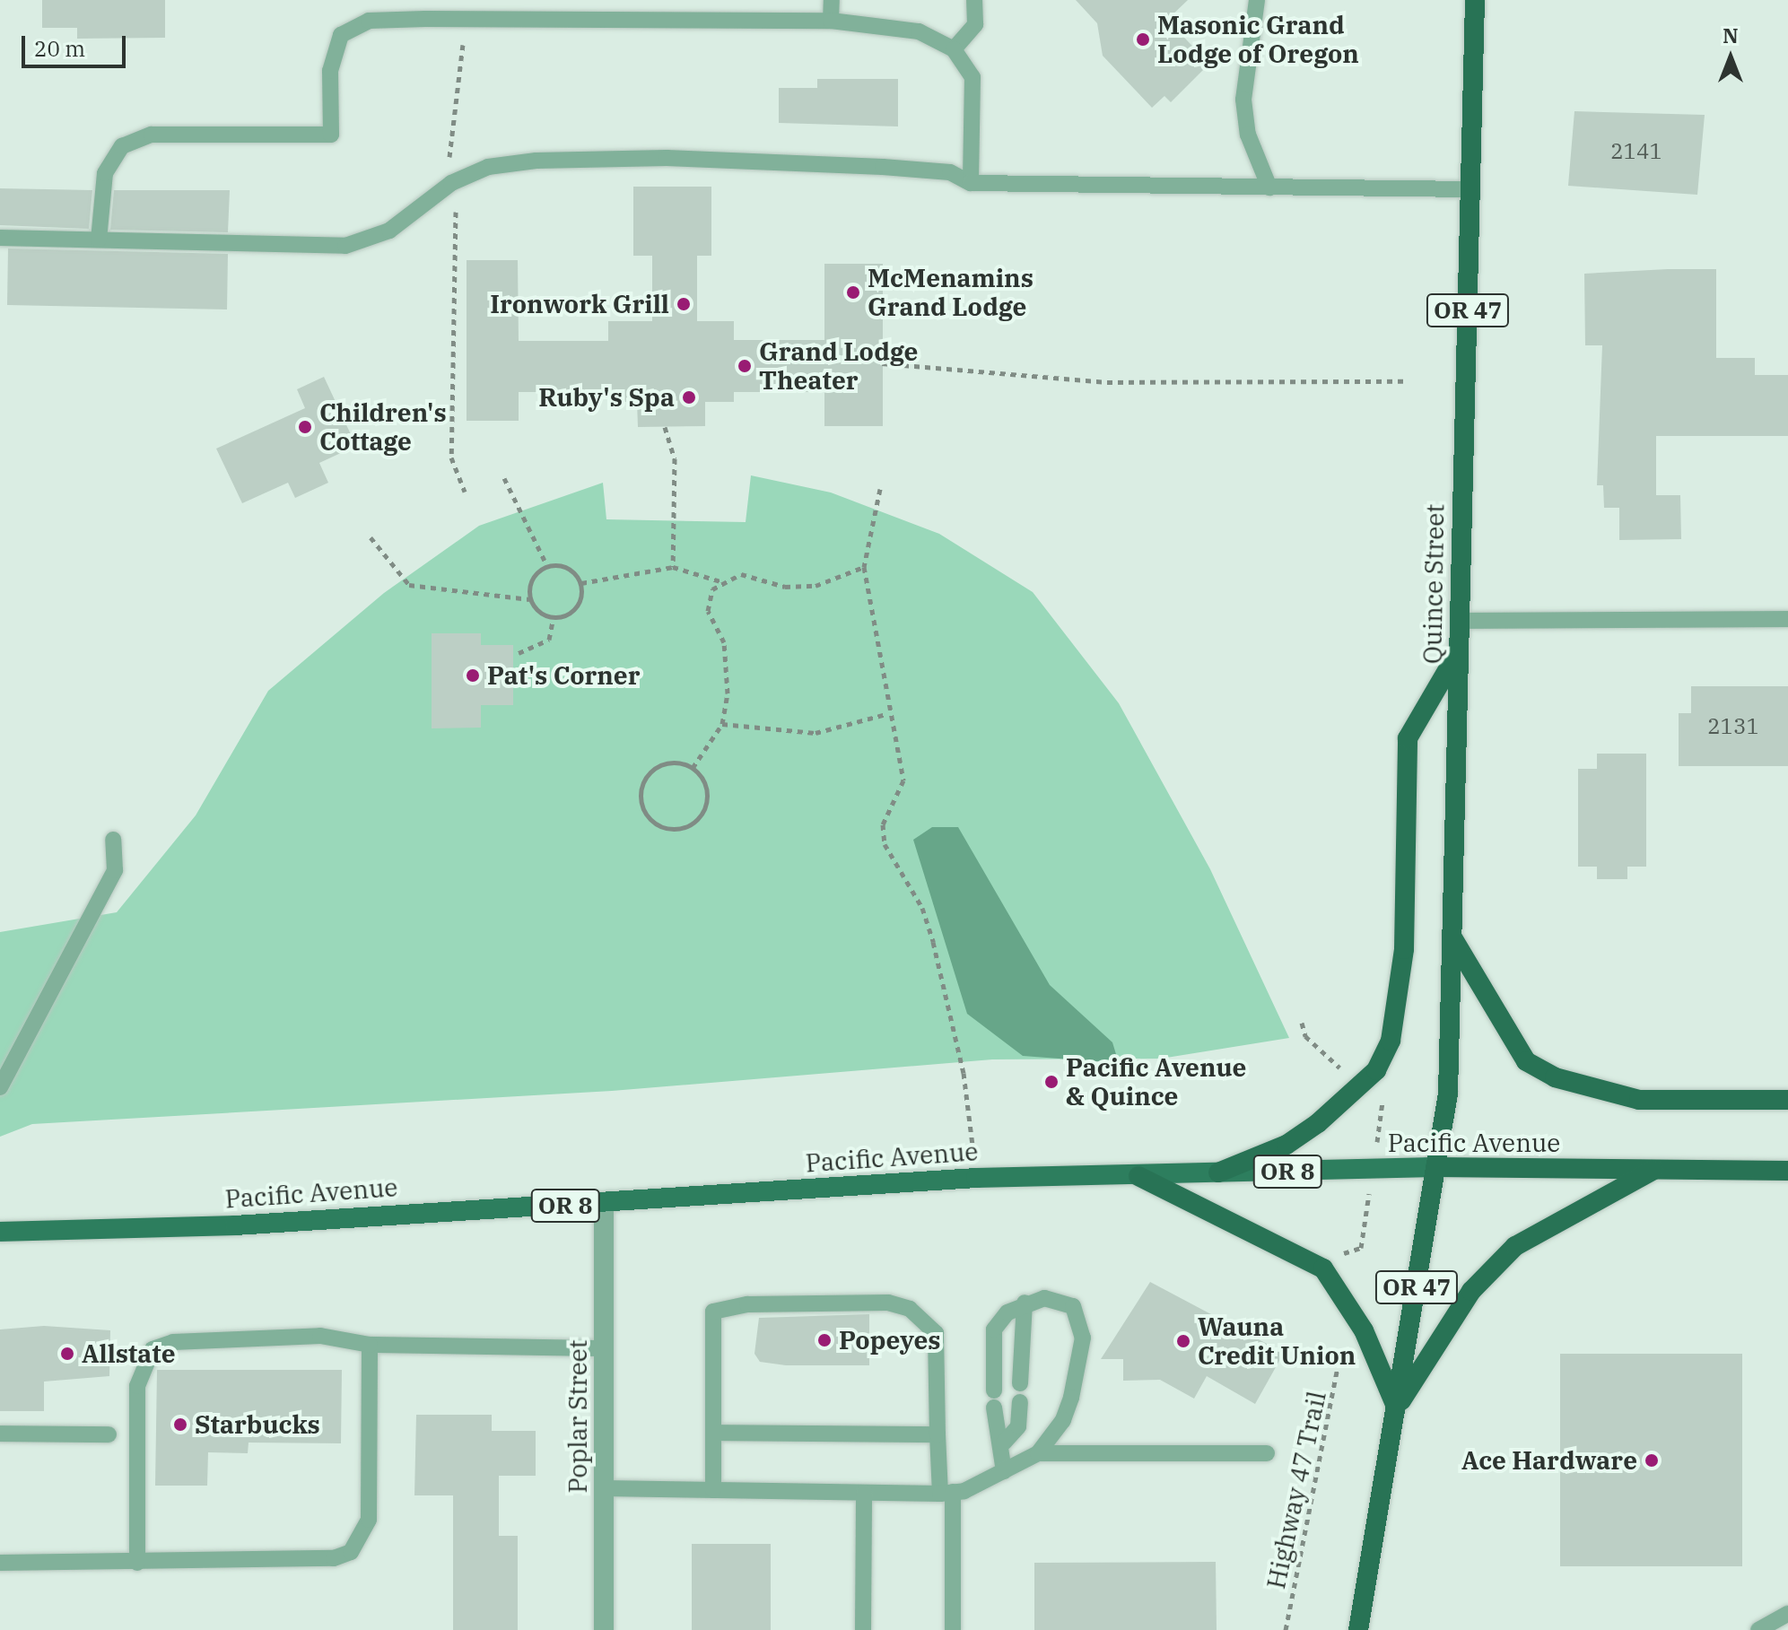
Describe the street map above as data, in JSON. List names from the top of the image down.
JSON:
{
  "streets": {
    "highway": [
      "OR 47",
      "Quince Street",
      "Pacific Avenue",
      "OR 8"
    ],
    "street": ["Poplar Street"],
    "path": ["Highway 47 Trail"]
  },
  "crossings": [
    ["OR 47", "Quince Street"],
    ["OR 47", "Pacific Avenue"],
    ["Quince Street", "Pacific Avenue"],
    ["Pacific Avenue", "Poplar Street"]
  ],
  "places": [
    "Masonic Grand Lodge of Oregon",
    "McMenamins Grand Lodge",
    "Ironwork Grill",
    "Grand Lodge Theater",
    "Ruby's Spa",
    "Children's Cottage",
    "Pat's Corner",
    "Pacific Avenue & Quince",
    "Popeyes",
    "Wauna Credit Union",
    "Allstate",
    "Starbucks",
    "Ace Hardware"
  ],
  "house_numbers": ["2141", "2131"],
  "scale_bar": "20 m",
  "north": "top"
}
